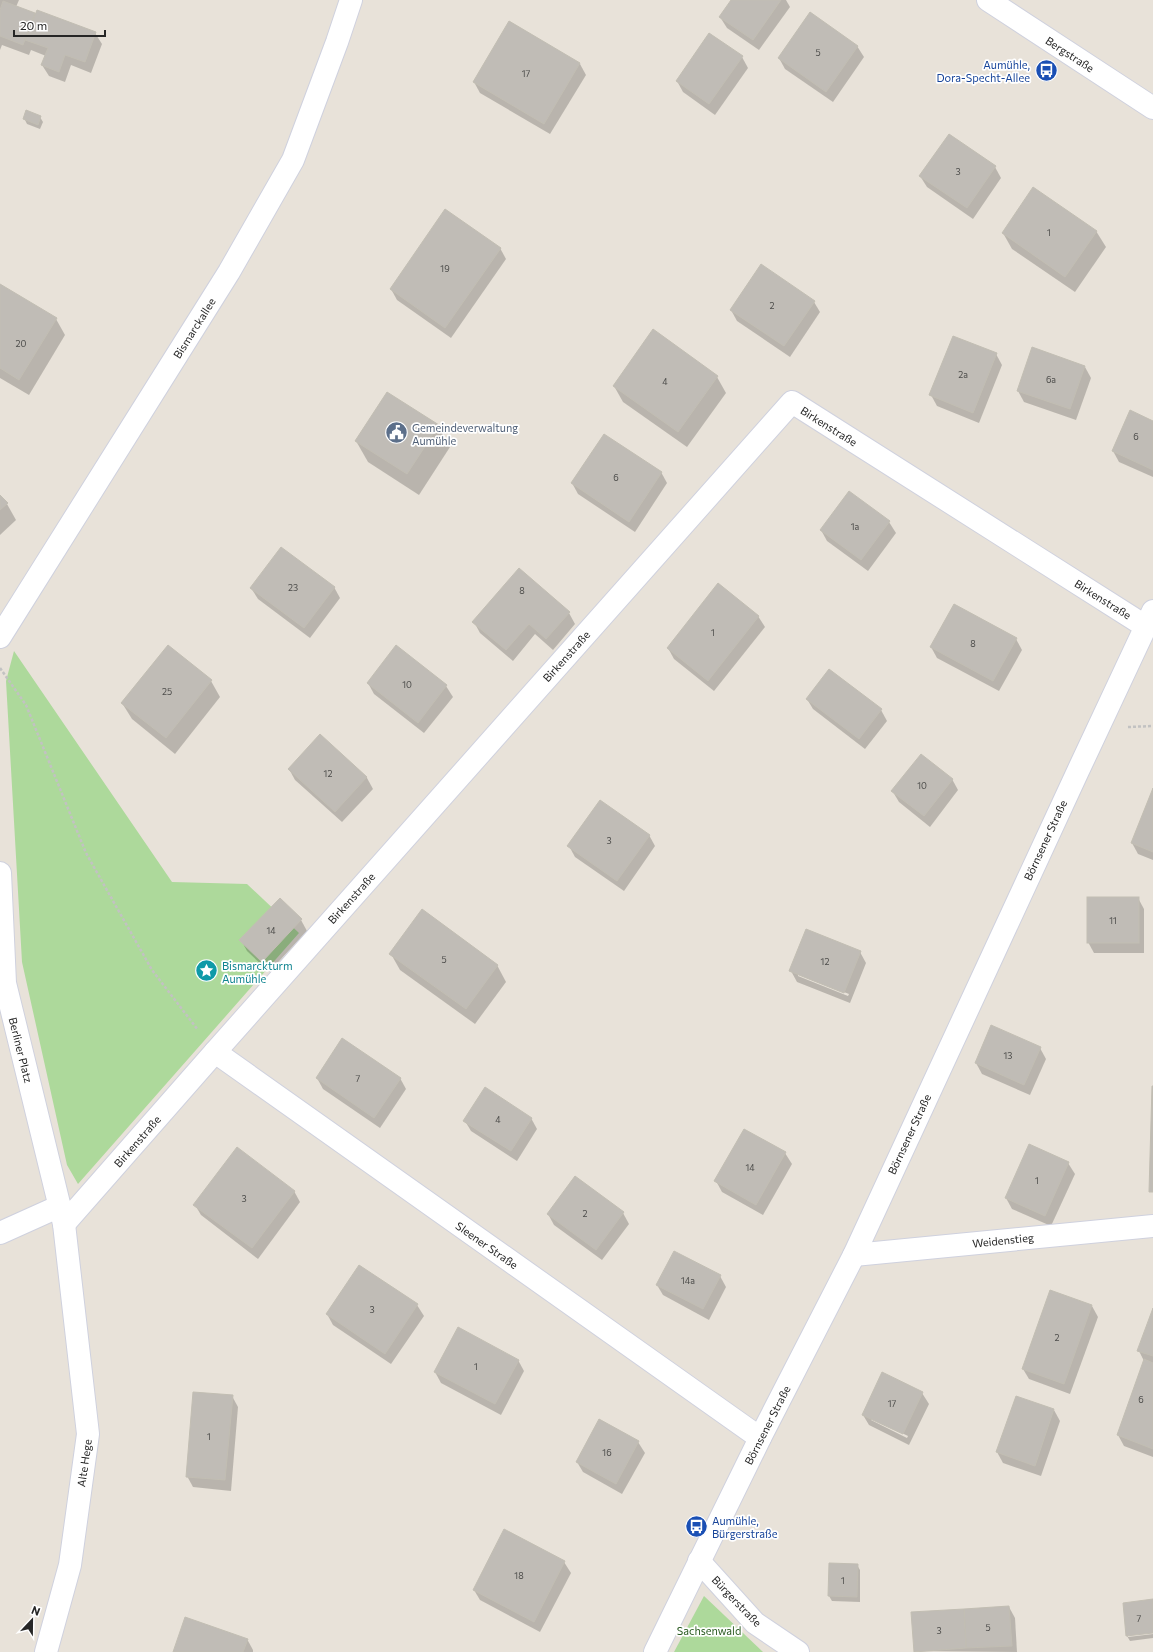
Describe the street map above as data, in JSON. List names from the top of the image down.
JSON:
{
  "streets": {
    "street": [
      "Bergstraße",
      "Bismarckallee",
      "Birkenstraße",
      "Börnsener Straße",
      "Berliner Platz",
      "Weidenstieg",
      "Sleener Straße",
      "Alte Hege",
      "Bürgerstraße"
    ]
  },
  "crossings": [
    ["Birkenstraße", "Börnsener Straße"],
    ["Birkenstraße", "Berliner Platz"],
    ["Birkenstraße", "Sleener Straße"],
    ["Birkenstraße", "Alte Hege"],
    ["Börnsener Straße", "Weidenstieg"],
    ["Börnsener Straße", "Sleener Straße"],
    ["Börnsener Straße", "Bürgerstraße"],
    ["Berliner Platz", "Alte Hege"]
  ],
  "parks": ["Sachsenwald"],
  "places": {
    "bus stop": ["Aumühle, Dora-Specht-Allee", "Aumühle, Bürgerstraße"],
    "public building": ["Gemeindeverwaltung Aumühle"],
    "place": ["Bismarckturm Aumühle"]
  },
  "house_numbers": [
    "5",
    "17",
    "3",
    "1",
    "19",
    "2",
    "20",
    "2a",
    "6a",
    "4",
    "6",
    "6",
    "1a",
    "23",
    "8",
    "1",
    "8",
    "10",
    "25",
    "12",
    "10",
    "3",
    "11",
    "14",
    "5",
    "12",
    "13",
    "7",
    "4",
    "14",
    "1",
    "3",
    "2",
    "14a",
    "3",
    "2",
    "1",
    "6",
    "17",
    "1",
    "16",
    "18",
    "1",
    "7",
    "5",
    "3"
  ],
  "scale_bar": "20 m",
  "north": "top"
}
